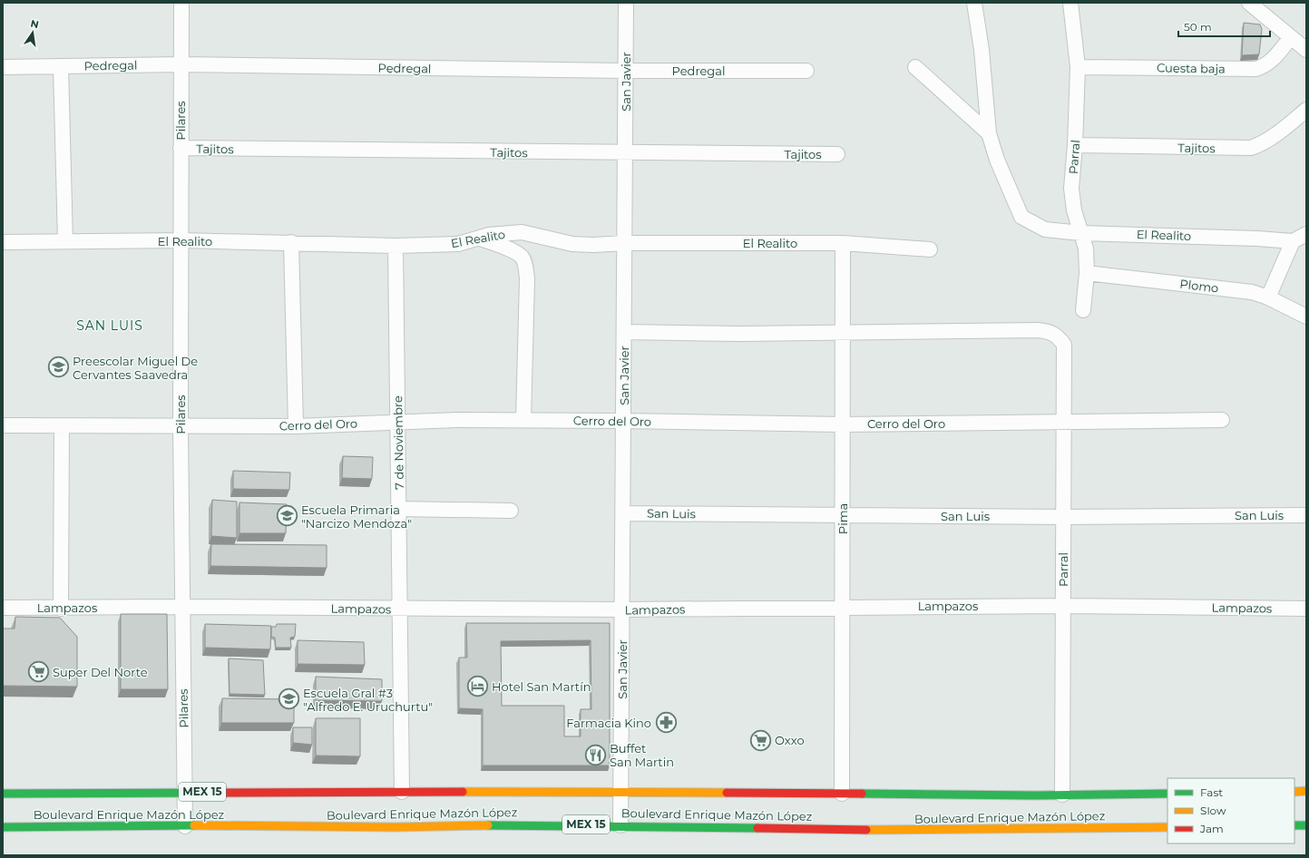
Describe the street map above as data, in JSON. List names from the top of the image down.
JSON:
{
  "streets": {
    "main road": ["MEX 15", "Boulevard Enrique Mazón López"],
    "street": [
      "Pedregal",
      "Cuesta baja",
      "San Javier",
      "Pilares",
      "Tajitos",
      "Parral",
      "El Realito",
      "Plomo",
      "Cerro del Oro",
      "7 de Noviembre",
      "San Luis",
      "Pima",
      "Lampazos"
    ]
  },
  "crossings": [
    ["Pedregal", "San Javier"],
    ["Pedregal", "Pilares"],
    ["Cuesta baja", "Parral"],
    ["San Javier", "Tajitos"],
    ["San Javier", "El Realito"],
    ["San Javier", "Cerro del Oro"],
    ["San Javier", "San Luis"],
    ["San Javier", "Lampazos"],
    ["San Javier", "Boulevard Enrique Mazón López"],
    ["Pilares", "Tajitos"],
    ["Pilares", "El Realito"],
    ["Pilares", "Cerro del Oro"],
    ["Pilares", "Lampazos"],
    ["Pilares", "Boulevard Enrique Mazón López"],
    ["Tajitos", "Parral"],
    ["Parral", "El Realito"],
    ["Parral", "Plomo"],
    ["Parral", "Cerro del Oro"],
    ["Parral", "San Luis"],
    ["Parral", "Pima"],
    ["Parral", "Lampazos"],
    ["Parral", "Boulevard Enrique Mazón López"],
    ["El Realito", "7 de Noviembre"],
    ["El Realito", "Pima"],
    ["Cerro del Oro", "7 de Noviembre"],
    ["Cerro del Oro", "Pima"],
    ["7 de Noviembre", "Lampazos"],
    ["7 de Noviembre", "Boulevard Enrique Mazón López"],
    ["San Luis", "Pima"],
    ["Pima", "Lampazos"],
    ["Pima", "Boulevard Enrique Mazón López"]
  ],
  "districts": ["SAN LUIS"],
  "places": {
    "school or university": ["Preescolar Miguel De Cervantes Saavedra", "Escuela Primaria \"Narcizo Mendoza\"", "Escuela Gral #3 \"Alfredo E. Uruchurtu\""],
    "supermarket": ["Super Del Norte", "Oxxo"],
    "hotel": ["Hotel San Martín"],
    "pharmacy": ["Farmacia Kino"],
    "restaurant": ["Buffet San Martin"]
  },
  "legend": ["Fast", "Slow", "Jam"],
  "scale_bar": "50 m",
  "north": "top"
}
